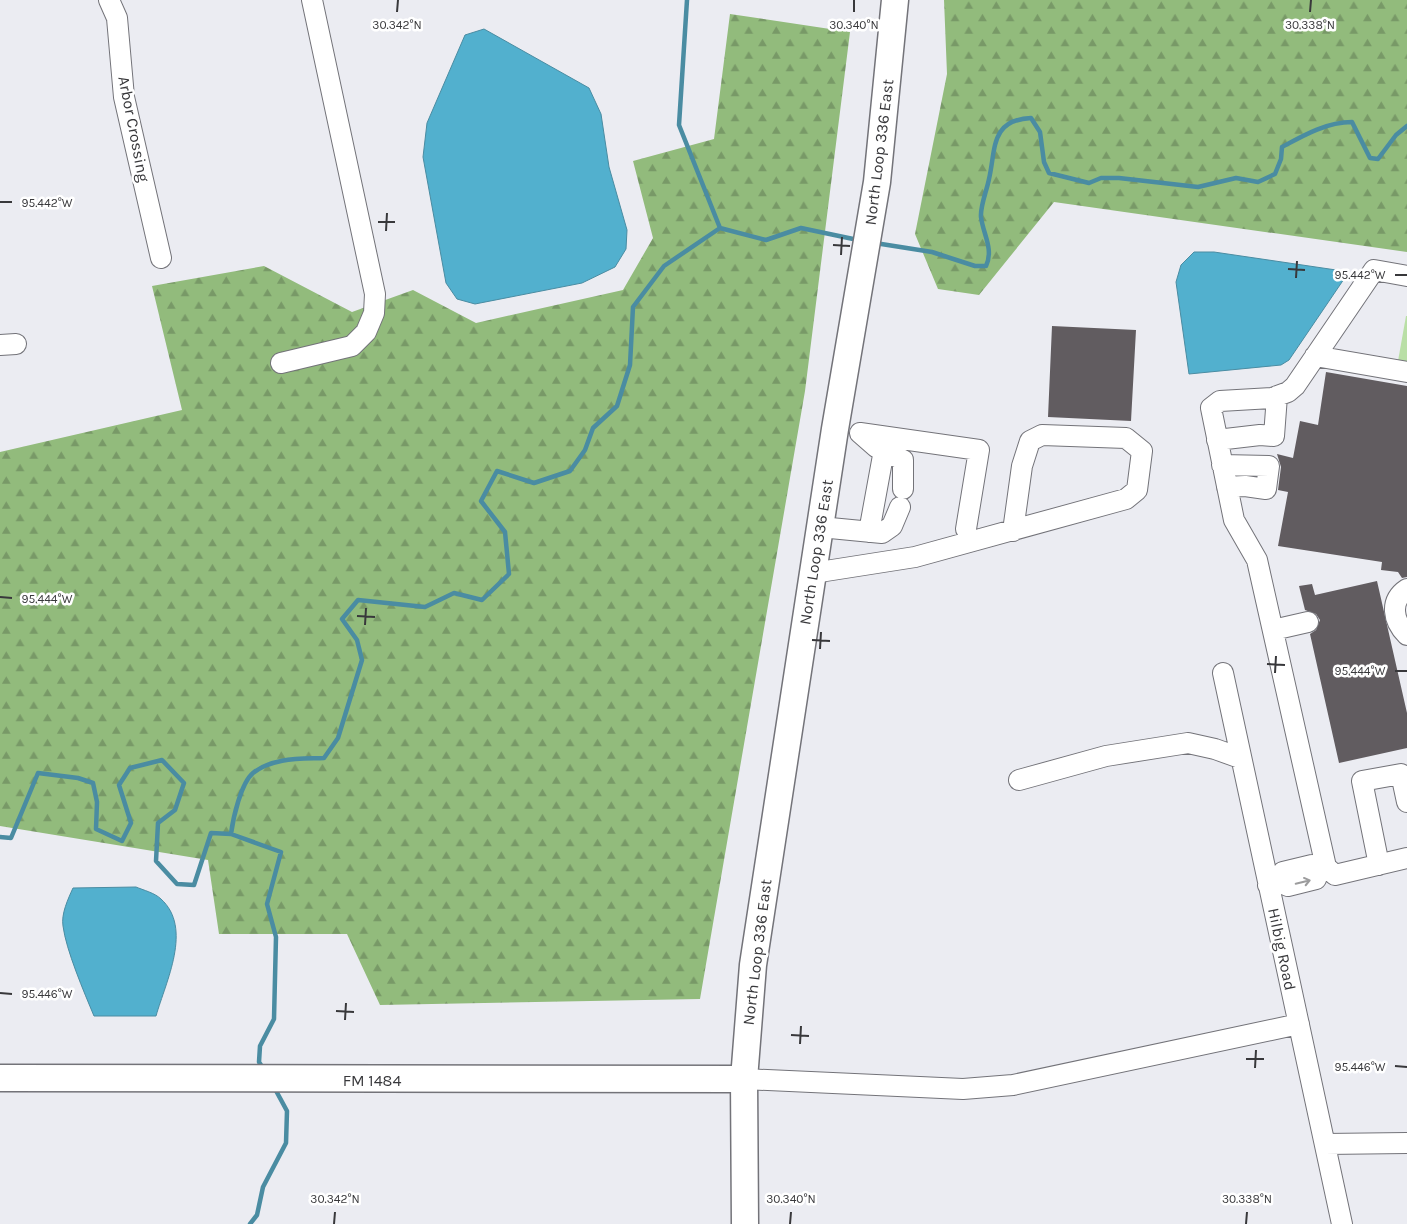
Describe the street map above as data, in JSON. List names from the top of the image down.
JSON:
{
  "streets": {
    "main road": ["North Loop 336 East", "FM 1484"],
    "street": ["Arbor Crossing", "Hilbig Road"]
  },
  "crossings": [
    ["North Loop 336 East", "FM 1484"]
  ],
  "coordinates": [
    "30.342°N",
    "30.340°N",
    "30.338°N",
    "95.442°W",
    "95.444°W",
    "95.446°W"
  ]
}
